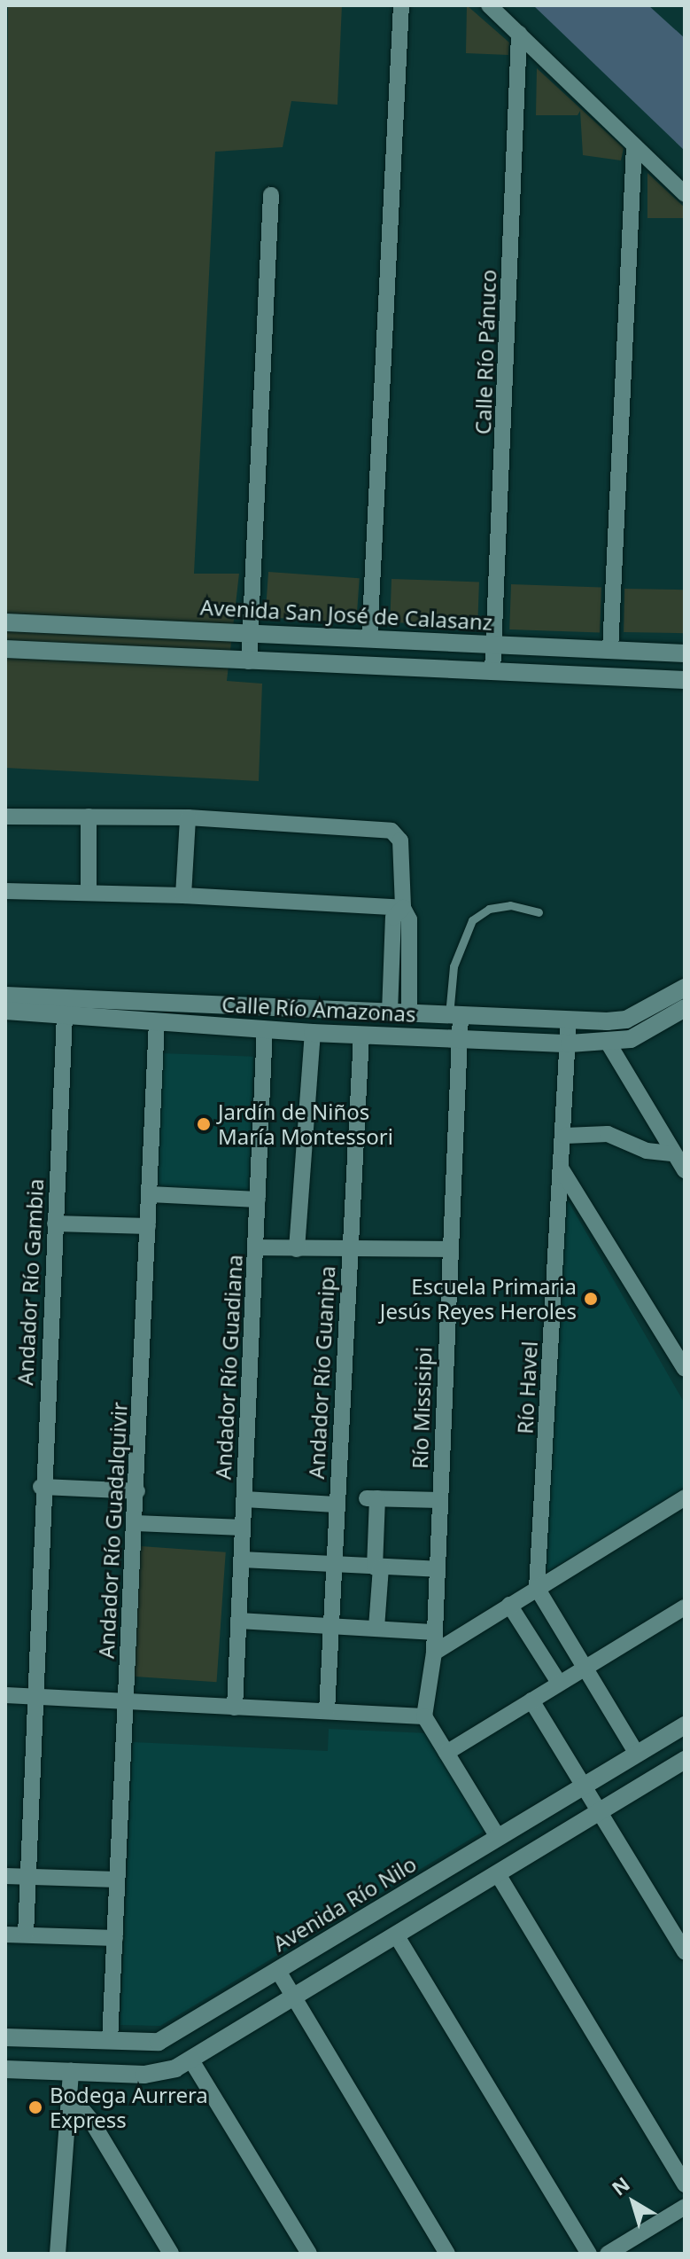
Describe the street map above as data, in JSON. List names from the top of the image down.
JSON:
{
  "streets": {
    "street": [
      "Calle Río Pánuco",
      "Avenida San José de Calasanz",
      "Calle Río Amazonas",
      "Andador Río Gambia",
      "Andador Río Guadiana",
      "Andador Río Guanipa",
      "Río Havel",
      "Río Missisipi",
      "Andador Río Guadalquivir",
      "Avenida Río Nilo"
    ]
  },
  "crossings": [
    ["Calle Río Pánuco", "Avenida San José de Calasanz"],
    ["Calle Río Amazonas", "Andador Río Gambia"],
    ["Calle Río Amazonas", "Andador Río Guadiana"],
    ["Calle Río Amazonas", "Andador Río Guanipa"],
    ["Calle Río Amazonas", "Río Havel"],
    ["Calle Río Amazonas", "Río Missisipi"],
    ["Calle Río Amazonas", "Andador Río Guadalquivir"],
    ["Andador Río Guadalquivir", "Avenida Río Nilo"]
  ],
  "places": ["Jardín de Niños María Montessori", "Escuela Primaria Jesús Reyes Heroles", "Bodega Aurrera Express"],
  "north": "top left"
}
